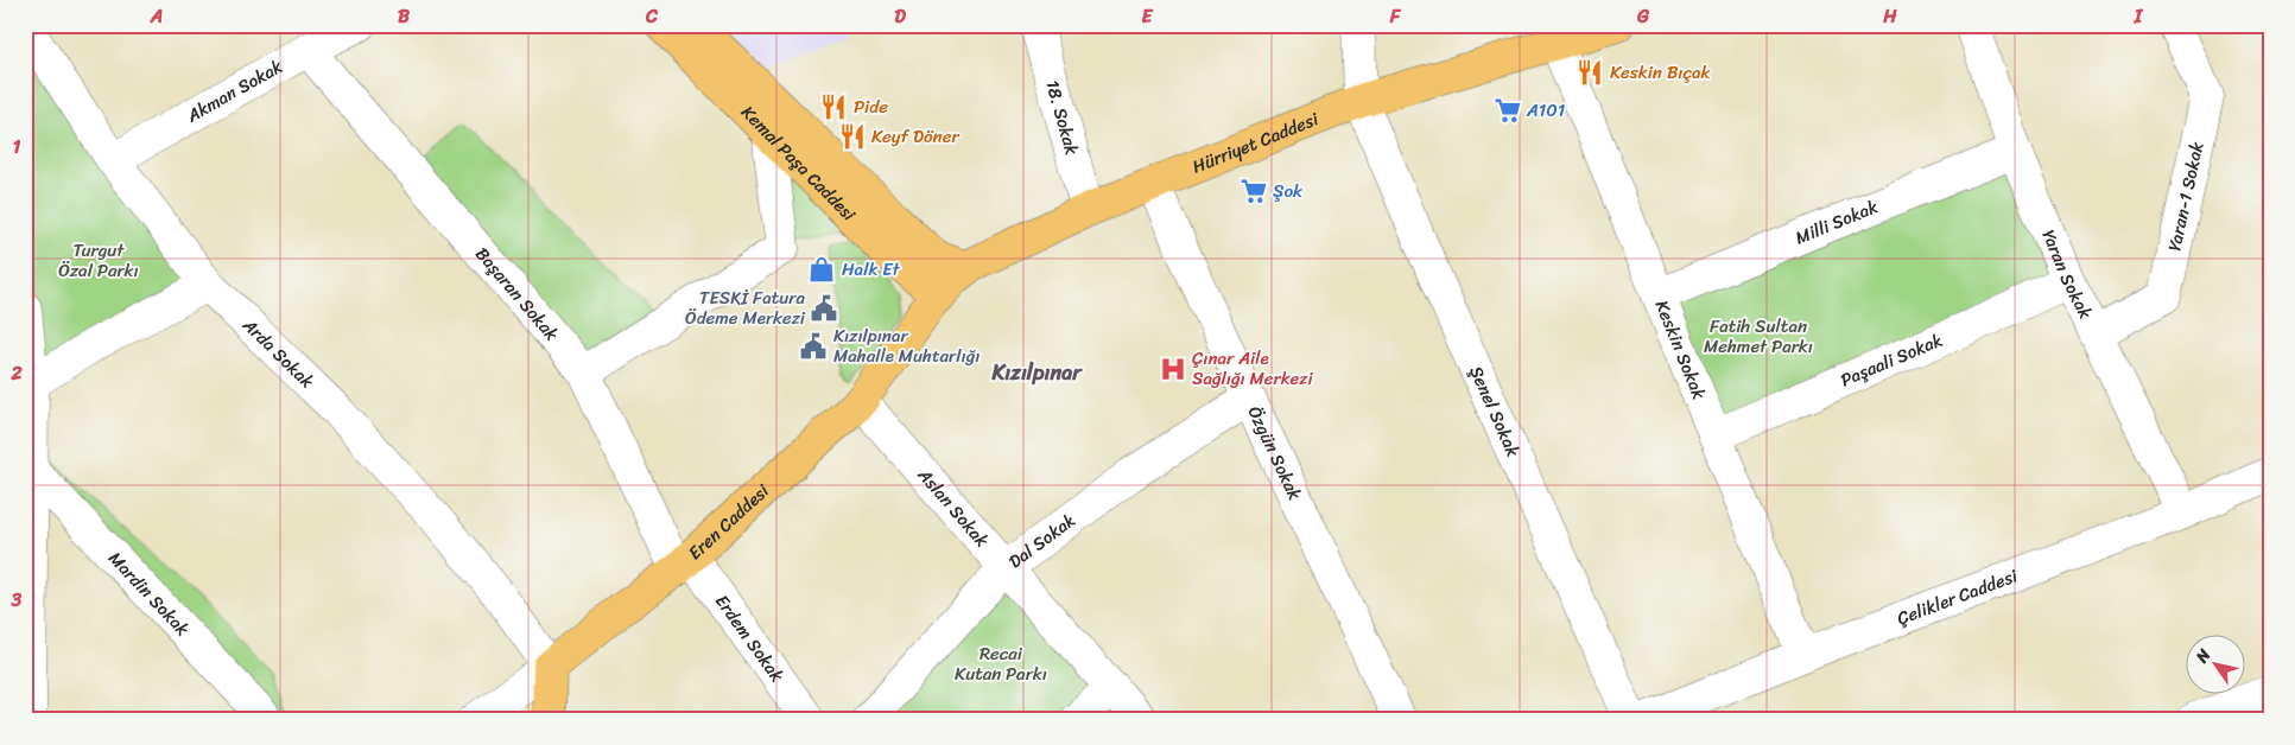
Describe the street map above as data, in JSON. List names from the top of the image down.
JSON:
{
  "streets": {
    "main road": ["Hürriyet Caddesi", "Kemal Paşa Caddesi", "Eren Caddesi"],
    "street": [
      "Akman Sokak",
      "18. Sokak",
      "Yaran-1 Sokak",
      "Milli Sokak",
      "Yaran Sokak",
      "Başaran Sokak",
      "Keskin Sokak",
      "Arda Sokak",
      "Paşaali Sokak",
      "Şenel Sokak",
      "Özgün Sokak",
      "Aslan Sokak",
      "Dal Sokak",
      "Mardin Sokak",
      "Çelikler Caddesi",
      "Erdem Sokak"
    ]
  },
  "crossings": [
    ["Akman Sokak", "Başaran Sokak"],
    ["Akman Sokak", "Arda Sokak"],
    ["18. Sokak", "Hürriyet Caddesi"],
    ["Hürriyet Caddesi", "Kemal Paşa Caddesi"],
    ["Hürriyet Caddesi", "Keskin Sokak"],
    ["Hürriyet Caddesi", "Şenel Sokak"],
    ["Hürriyet Caddesi", "Özgün Sokak"],
    ["Hürriyet Caddesi", "Eren Caddesi"],
    ["Kemal Paşa Caddesi", "Eren Caddesi"],
    ["Yaran-1 Sokak", "Yaran Sokak"],
    ["Milli Sokak", "Yaran Sokak"],
    ["Milli Sokak", "Keskin Sokak"],
    ["Yaran Sokak", "Paşaali Sokak"],
    ["Yaran Sokak", "Çelikler Caddesi"],
    ["Başaran Sokak", "Eren Caddesi"],
    ["Başaran Sokak", "Erdem Sokak"],
    ["Keskin Sokak", "Paşaali Sokak"],
    ["Keskin Sokak", "Çelikler Caddesi"],
    ["Arda Sokak", "Eren Caddesi"],
    ["Özgün Sokak", "Dal Sokak"],
    ["Aslan Sokak", "Eren Caddesi"],
    ["Aslan Sokak", "Dal Sokak"],
    ["Eren Caddesi", "Erdem Sokak"]
  ],
  "districts": ["Kızılpınar"],
  "parks": ["Turgut Özal Parkı", "Fatih Sultan Mehmet Parkı", "Recai Kutan Parkı"],
  "places": {
    "restaurant": ["Keskin Bıçak", "Pide", "Keyf Döner"],
    "supermarket": ["A101", "Şok"],
    "shop": ["Halk Et"],
    "public building": ["TESKİ Fatura Ödeme Merkezi", "Kızılpınar Mahalle Muhtarlığı"],
    "hospital": ["Çınar Aile Sağlığı Merkezi"]
  },
  "north": "top left",
  "grid": {
    "columns": [
      "A",
      "B",
      "C",
      "D",
      "E",
      "F",
      "G",
      "H",
      "I"
    ],
    "rows": ["1", "2", "3"]
  }
}
